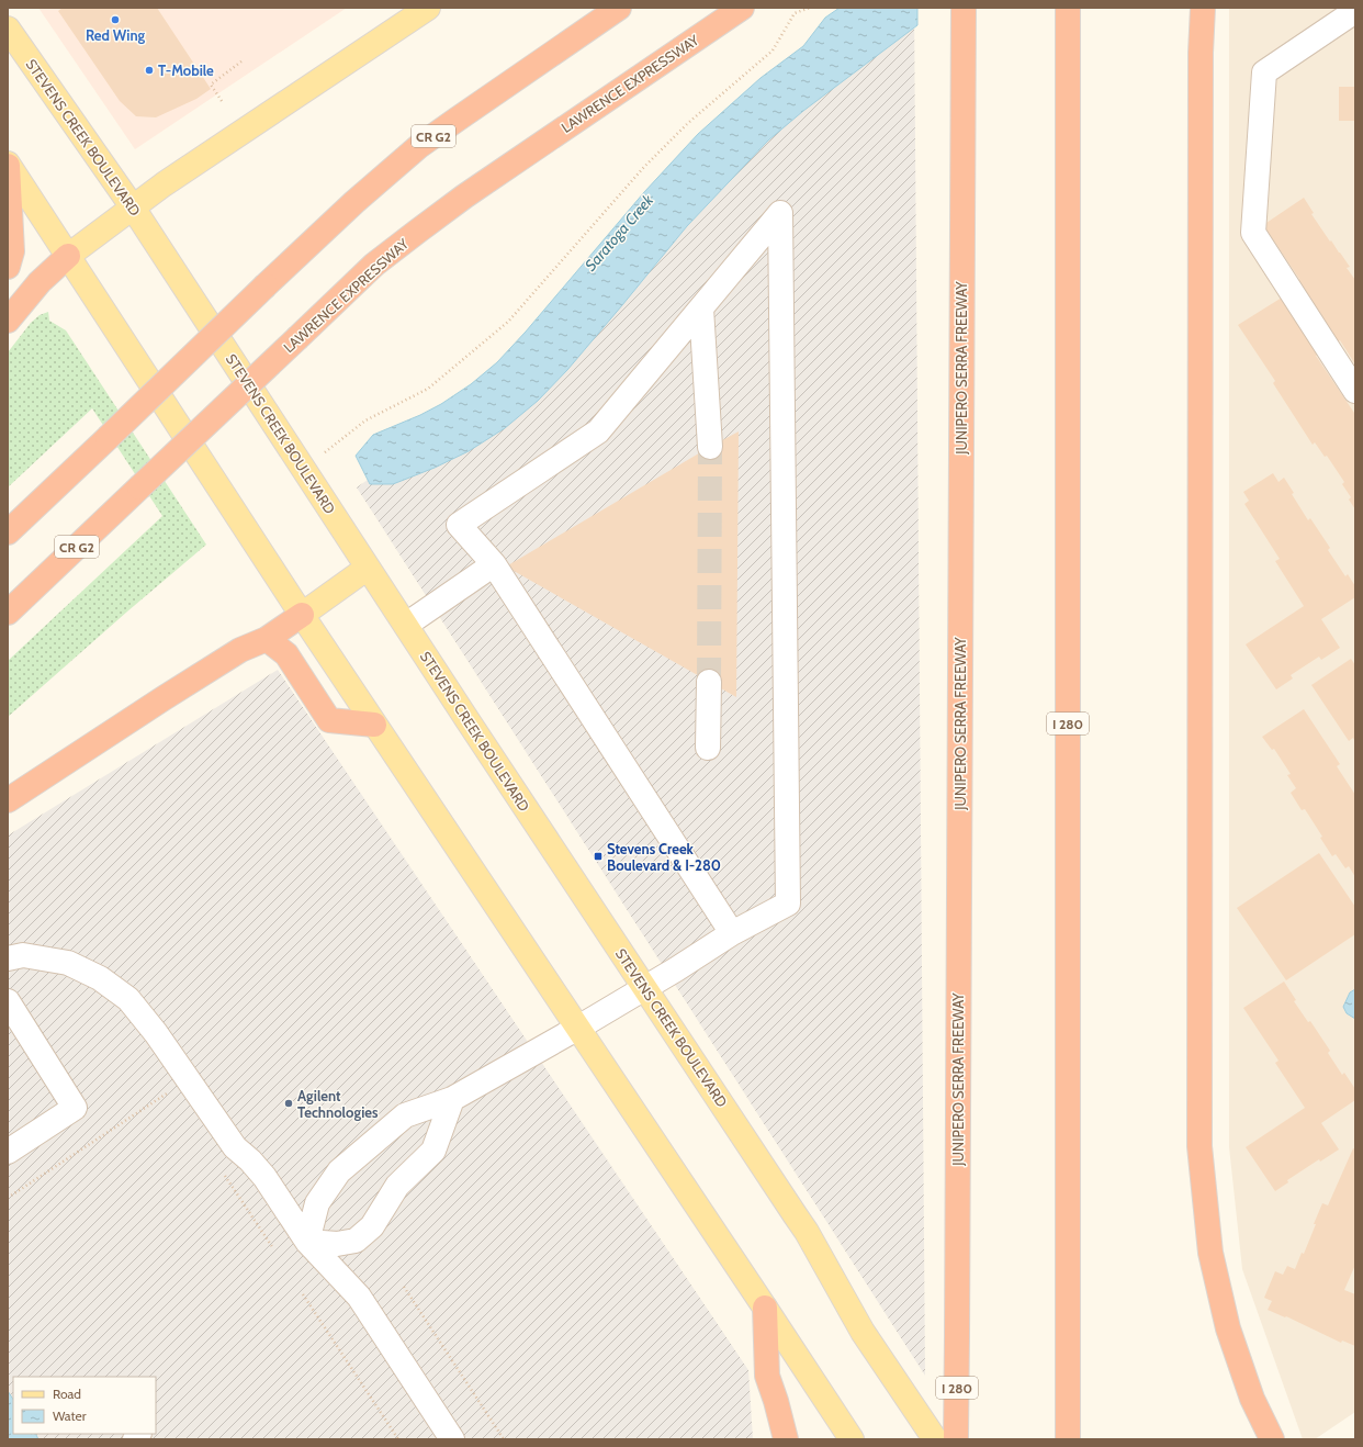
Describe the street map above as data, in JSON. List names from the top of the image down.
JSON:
{
  "streets": {
    "highway": [
      "LAWRENCE EXPRESSWAY",
      "CR G2",
      "JUNIPERO SERRA FREEWAY",
      "I 280"
    ],
    "main road": ["STEVENS CREEK BOULEVARD"]
  },
  "water": ["Saratoga Creek"],
  "places": {
    "other": ["Red Wing", "T-Mobile", "Agilent Technologies"],
    "transit": ["Stevens Creek Boulevard & I-280"]
  },
  "legend": ["Road", "Water"]
}
